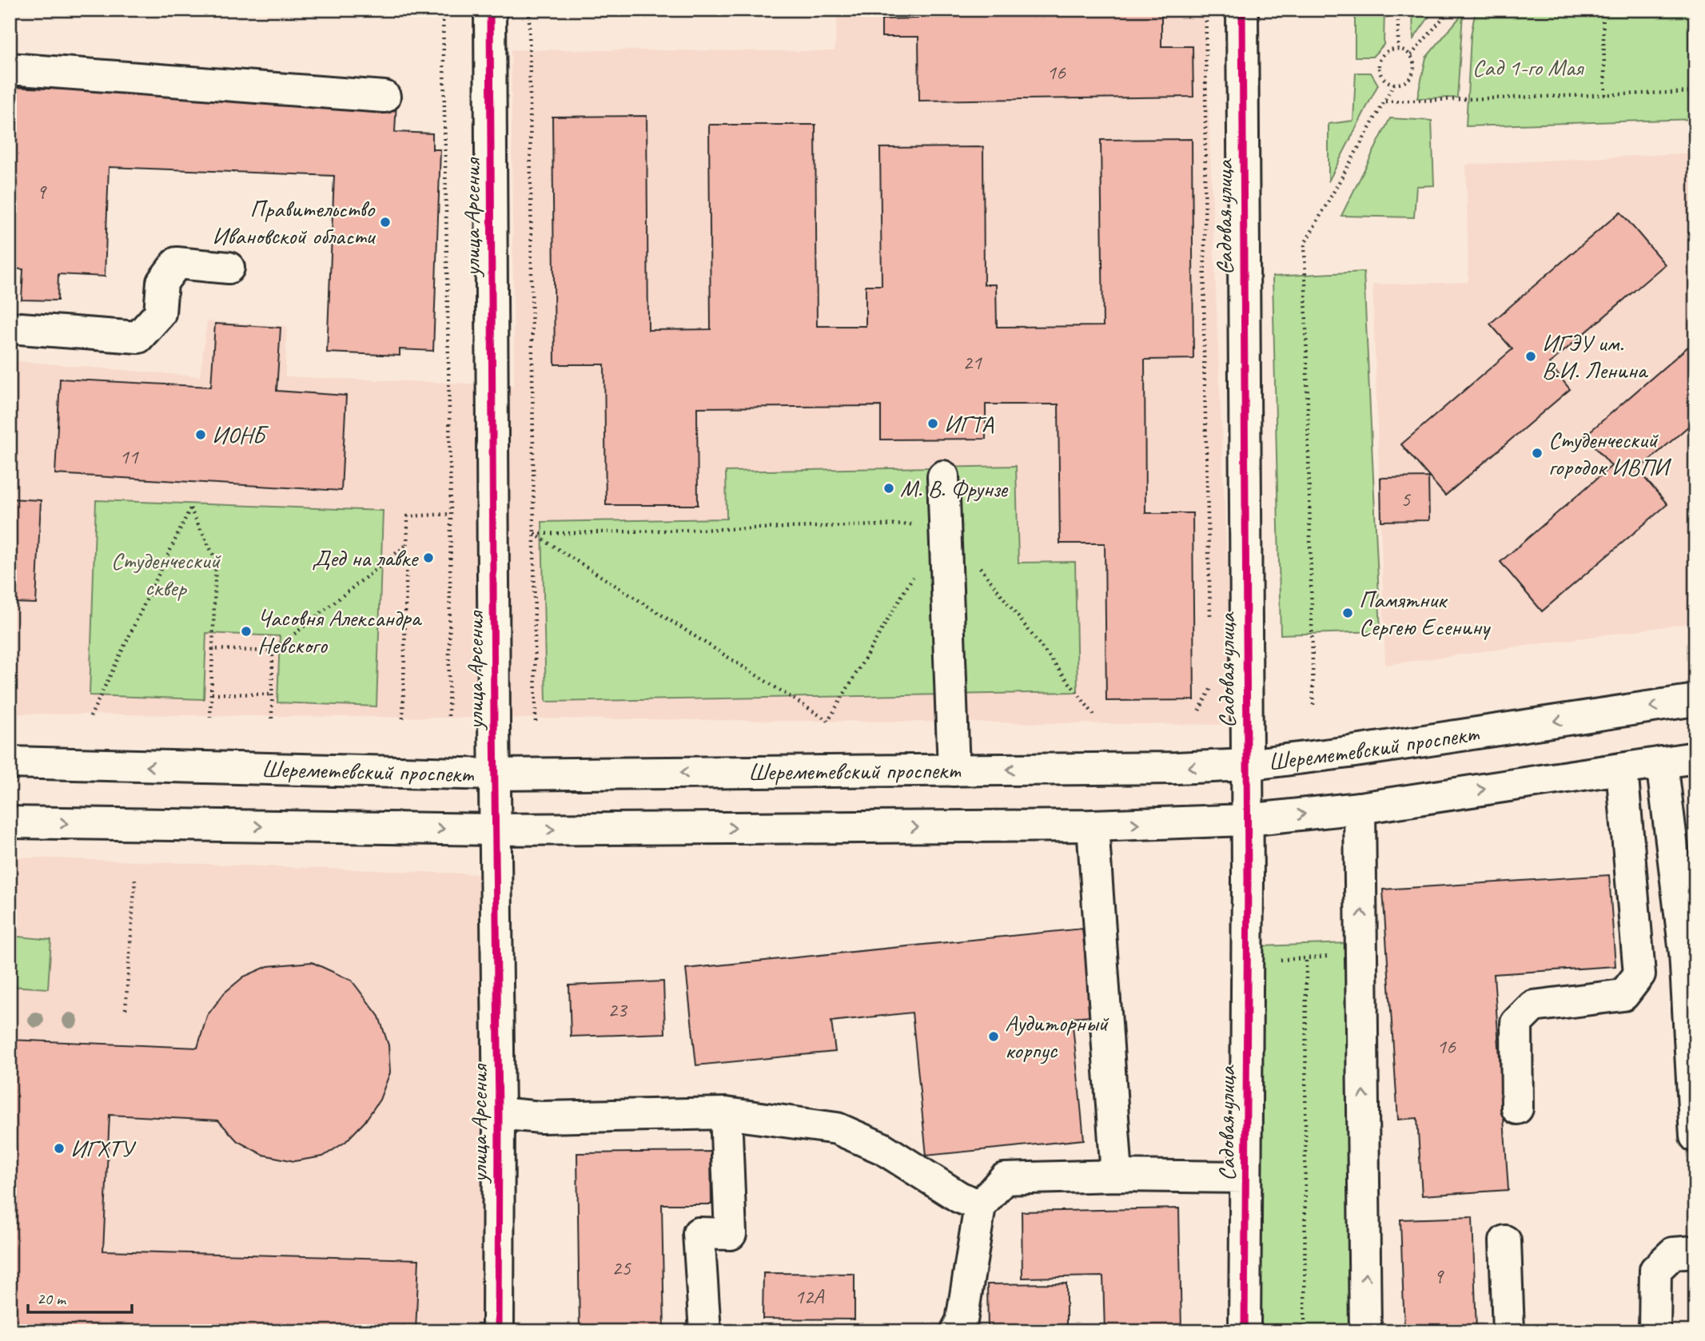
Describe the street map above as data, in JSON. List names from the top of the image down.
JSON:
{
  "streets": {
    "main road": ["улица Арсения", "Садовая улица", "Шереметевский проспект"]
  },
  "crossings": [
    ["улица Арсения", "Шереметевский проспект"],
    ["Садовая улица", "Шереметевский проспект"]
  ],
  "parks": ["Сад 1-го Мая", "Студенческий сквер"],
  "places": [
    "Правительство Ивановской области",
    "ИГЭУ им. В.И. Ленина",
    "ИГТА",
    "ИОНБ",
    "Студенческий городок ИВПИ",
    "М. В. Фрунзе",
    "Дед на лавке",
    "Памятник Сергею Есенину",
    "Часовня Александра Невского",
    "Аудиторный корпус",
    "ИГХТУ"
  ],
  "house_numbers": [
    "16",
    "9",
    "21",
    "11",
    "5",
    "23",
    "16",
    "25",
    "9",
    "12А"
  ],
  "scale_bar": "20 m"
}
